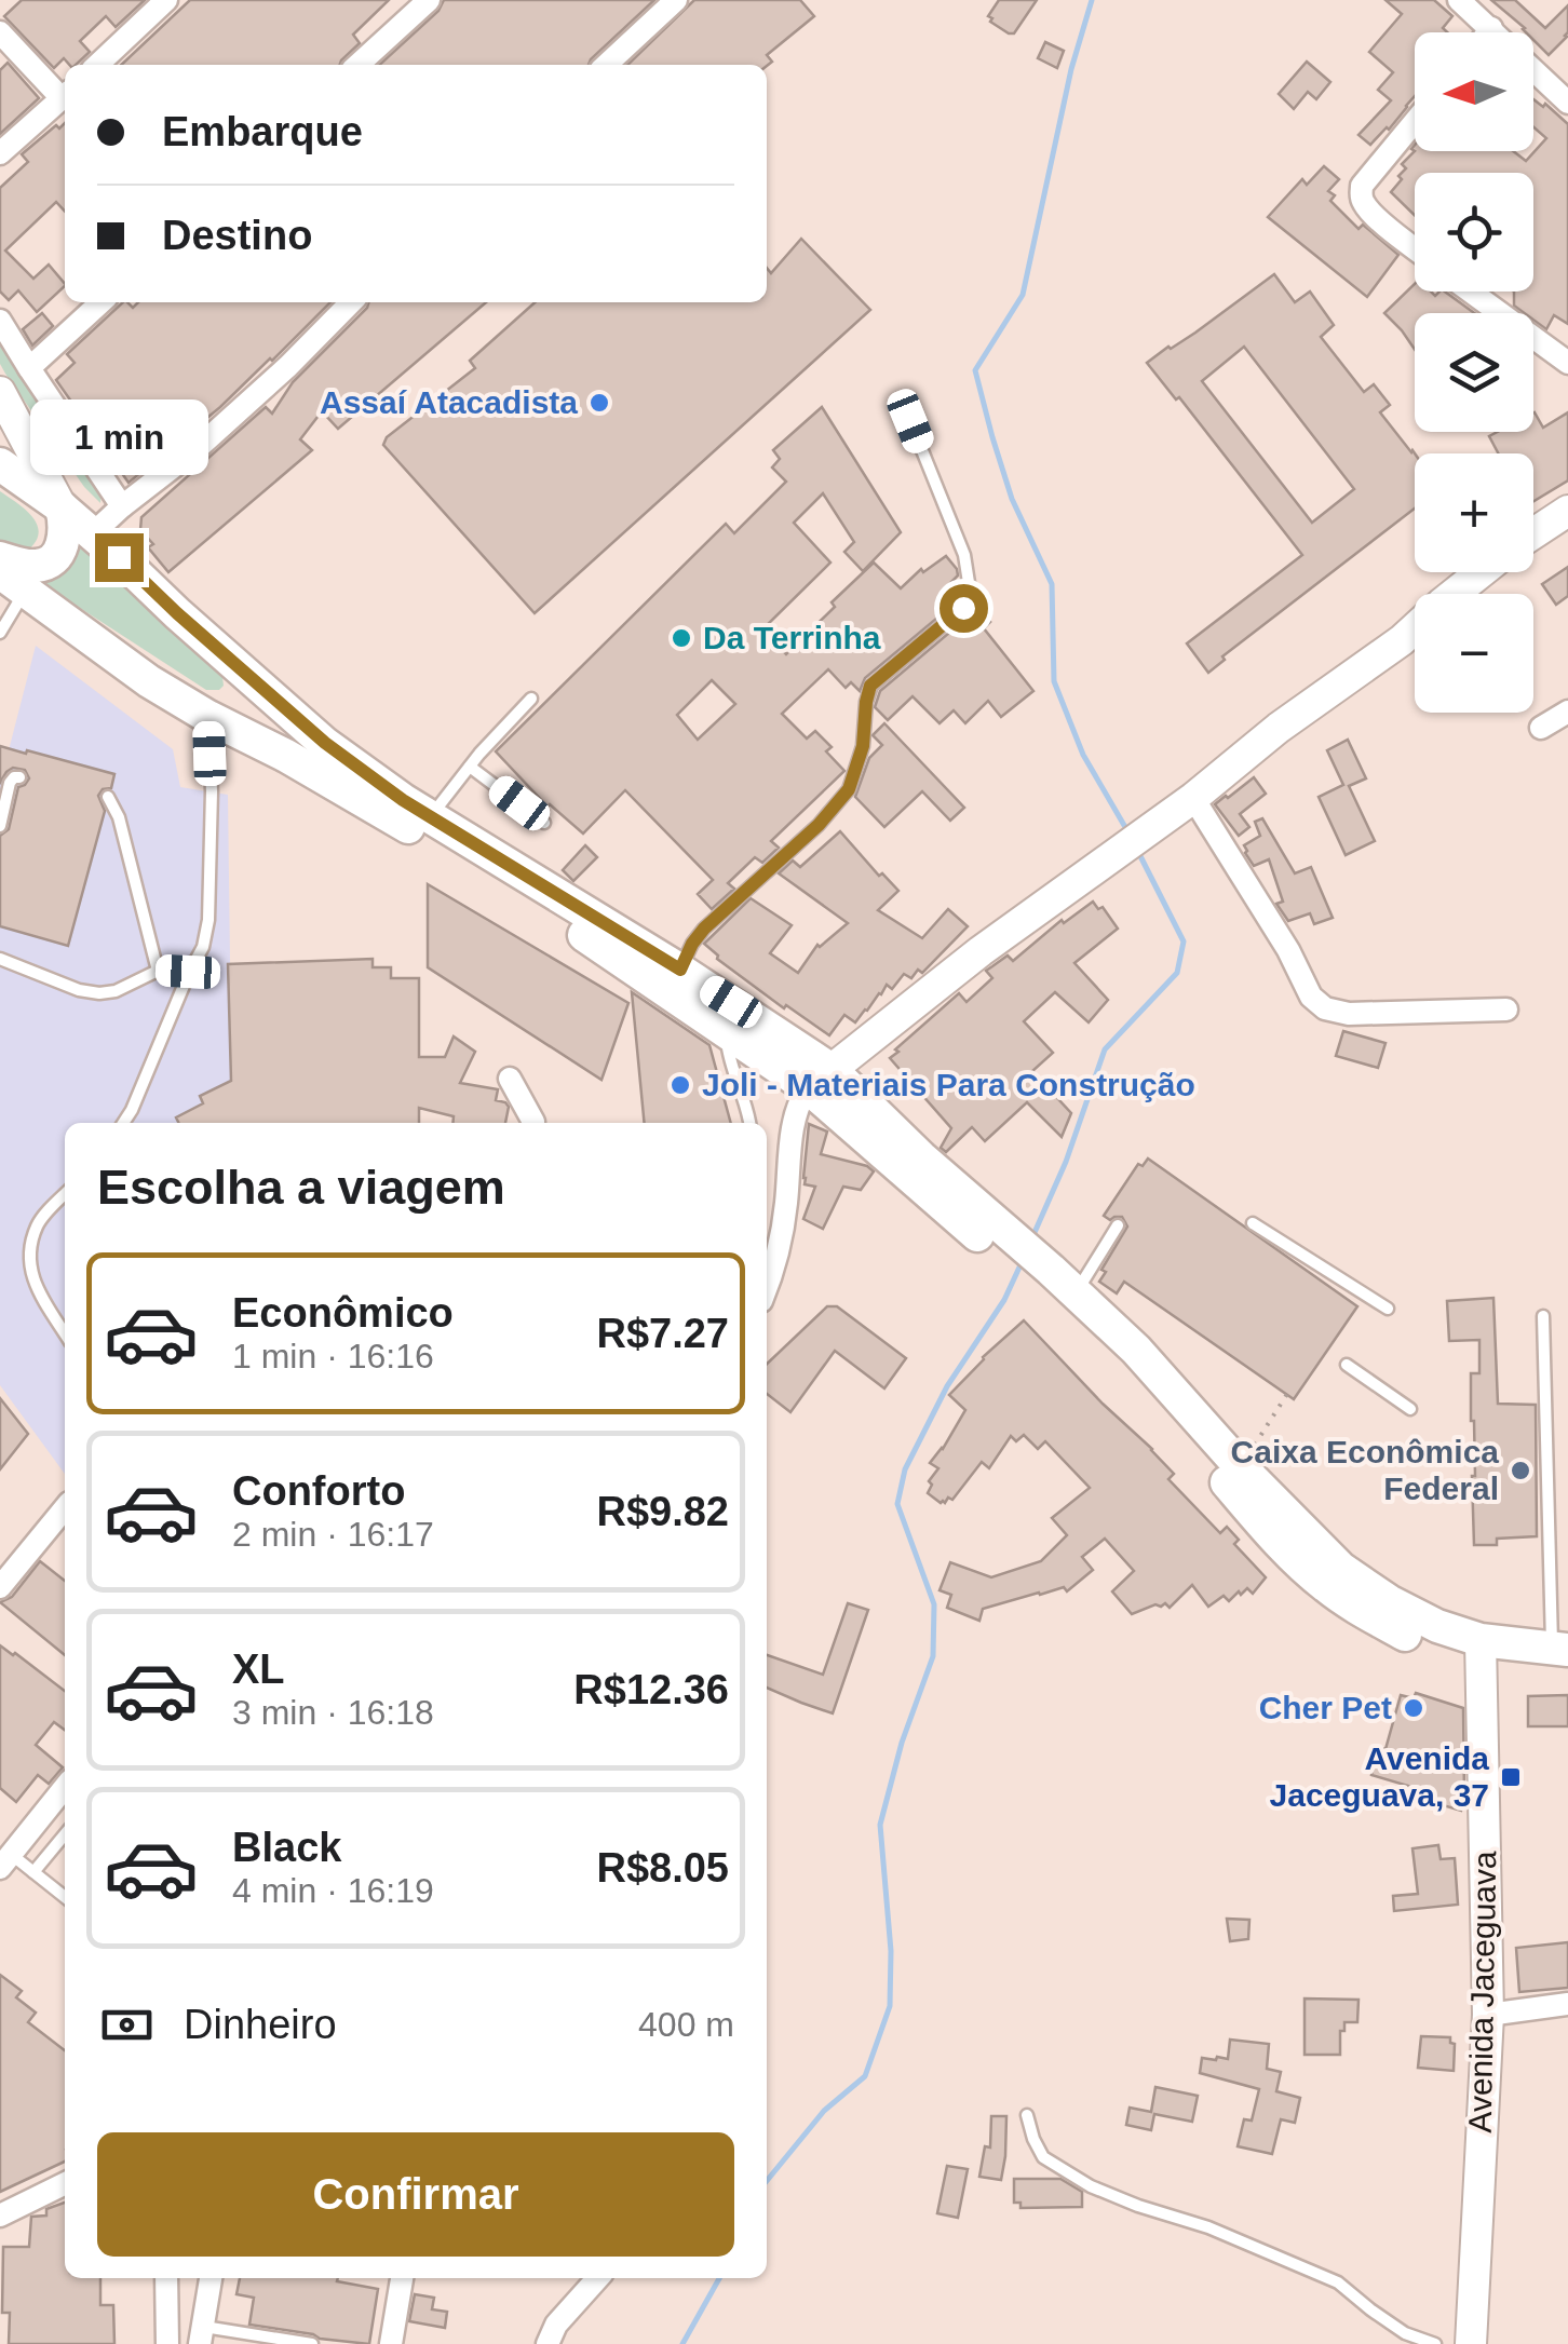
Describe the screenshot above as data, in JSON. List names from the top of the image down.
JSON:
{
  "streets": {
    "main road": ["Avenida Jaceguava"]
  },
  "places": {
    "other": [
      "Assaí Atacadista",
      "Da Terrinha",
      "Joli - Materiais Para Construção",
      "Caixa Econômica Federal",
      "Cher Pet"
    ],
    "transit": ["Avenida Jaceguava, 37"]
  },
  "north": "left",
  "page": {
    "map_buttons": ["+", "−"],
    "banner": ["Embarque", "Destino"],
    "bubble": "1 min",
    "heading": "Escolha a viagem",
    "list": [
      {
        "name": "Econômico",
        "note": "1 min · 16:16",
        "value": "R$7.27"
      },
      {
        "name": "Conforto",
        "note": "2 min · 16:17",
        "value": "R$9.82"
      },
      {
        "name": "XL",
        "note": "3 min · 16:18",
        "value": "R$12.36"
      },
      {
        "name": "Black",
        "note": "4 min · 16:19",
        "value": "R$8.05"
      }
    ],
    "pay": ["Dinheiro", "400 m"],
    "buttons": "Confirmar"
  }
}
